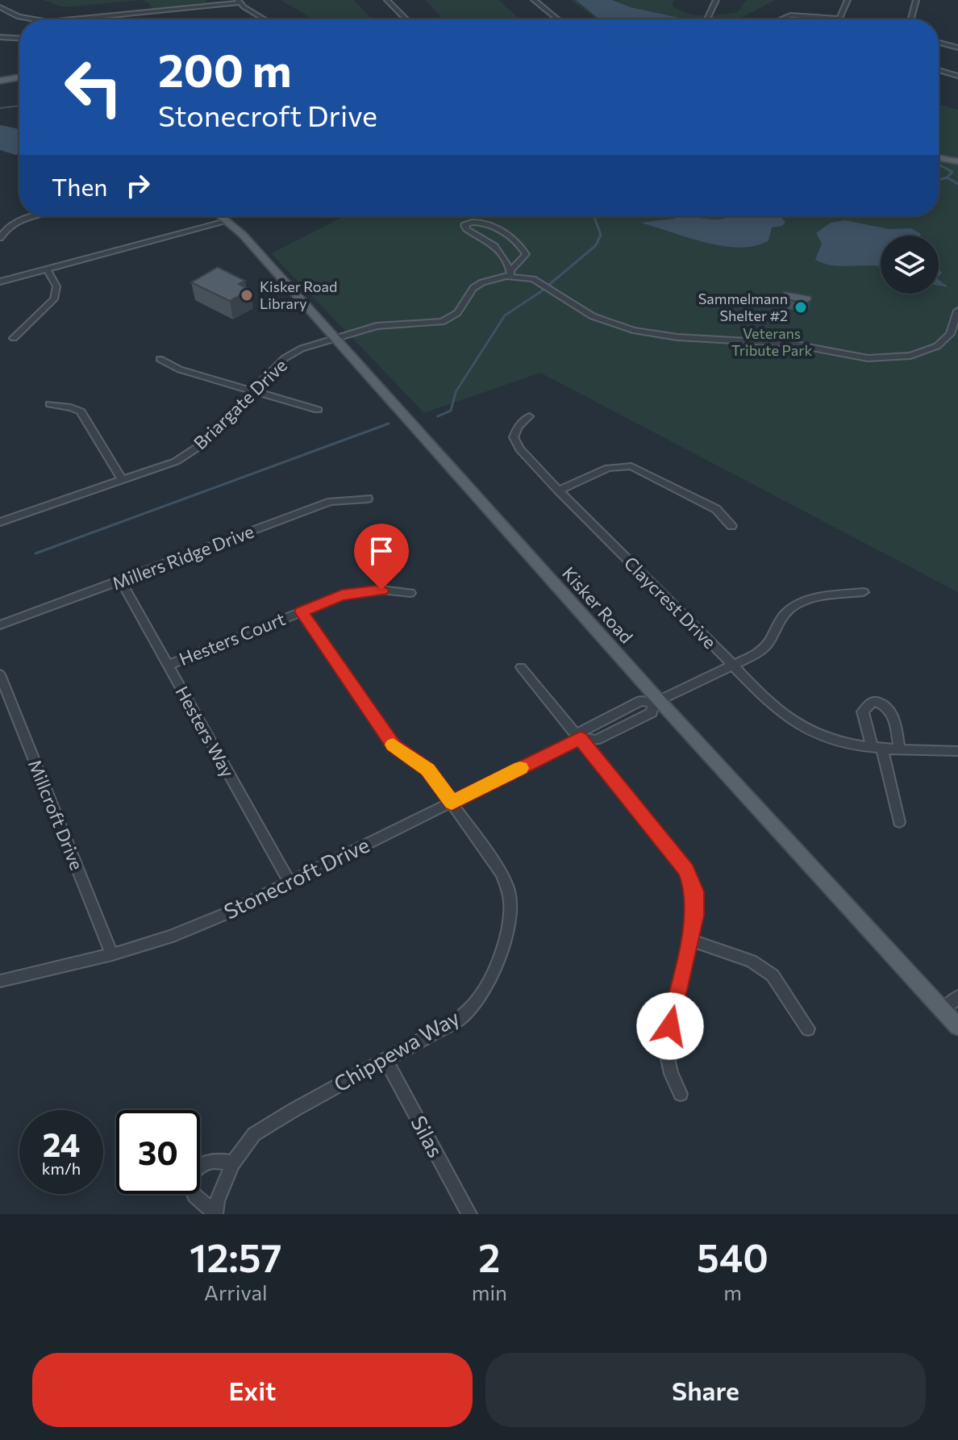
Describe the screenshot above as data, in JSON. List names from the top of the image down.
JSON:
{
  "streets": {
    "main road": ["Kisker Road"],
    "street": [
      "Briargate Drive",
      "Millers Ridge Drive",
      "Claycrest Drive",
      "Hesters Court",
      "Hesters Way",
      "Millcroft Drive",
      "Stonecroft Drive",
      "Chippewa Way",
      "Silas"
    ]
  },
  "crossings": [
    ["Briargate Drive", "Kisker Road"],
    ["Millers Ridge Drive", "Hesters Way"],
    ["Kisker Road", "Stonecroft Drive"],
    ["Hesters Court", "Hesters Way"],
    ["Hesters Court", "Chippewa Way"],
    ["Hesters Way", "Stonecroft Drive"],
    ["Millcroft Drive", "Stonecroft Drive"],
    ["Stonecroft Drive", "Chippewa Way"],
    ["Chippewa Way", "Silas"]
  ],
  "parks": ["Veterans Tribute Park"],
  "places": ["Kisker Road Library", "Sammelmann Shelter #2"],
  "page": {
    "turn": ["200 m", "Stonecroft Drive"],
    "then": "Then",
    "speed": "24 km/h",
    "limit": "30",
    "eta": [
      "12:57",
      "Arrival",
      "2",
      "min",
      "540",
      "m"
    ],
    "buttons": ["Exit", "Share"]
  }
}
